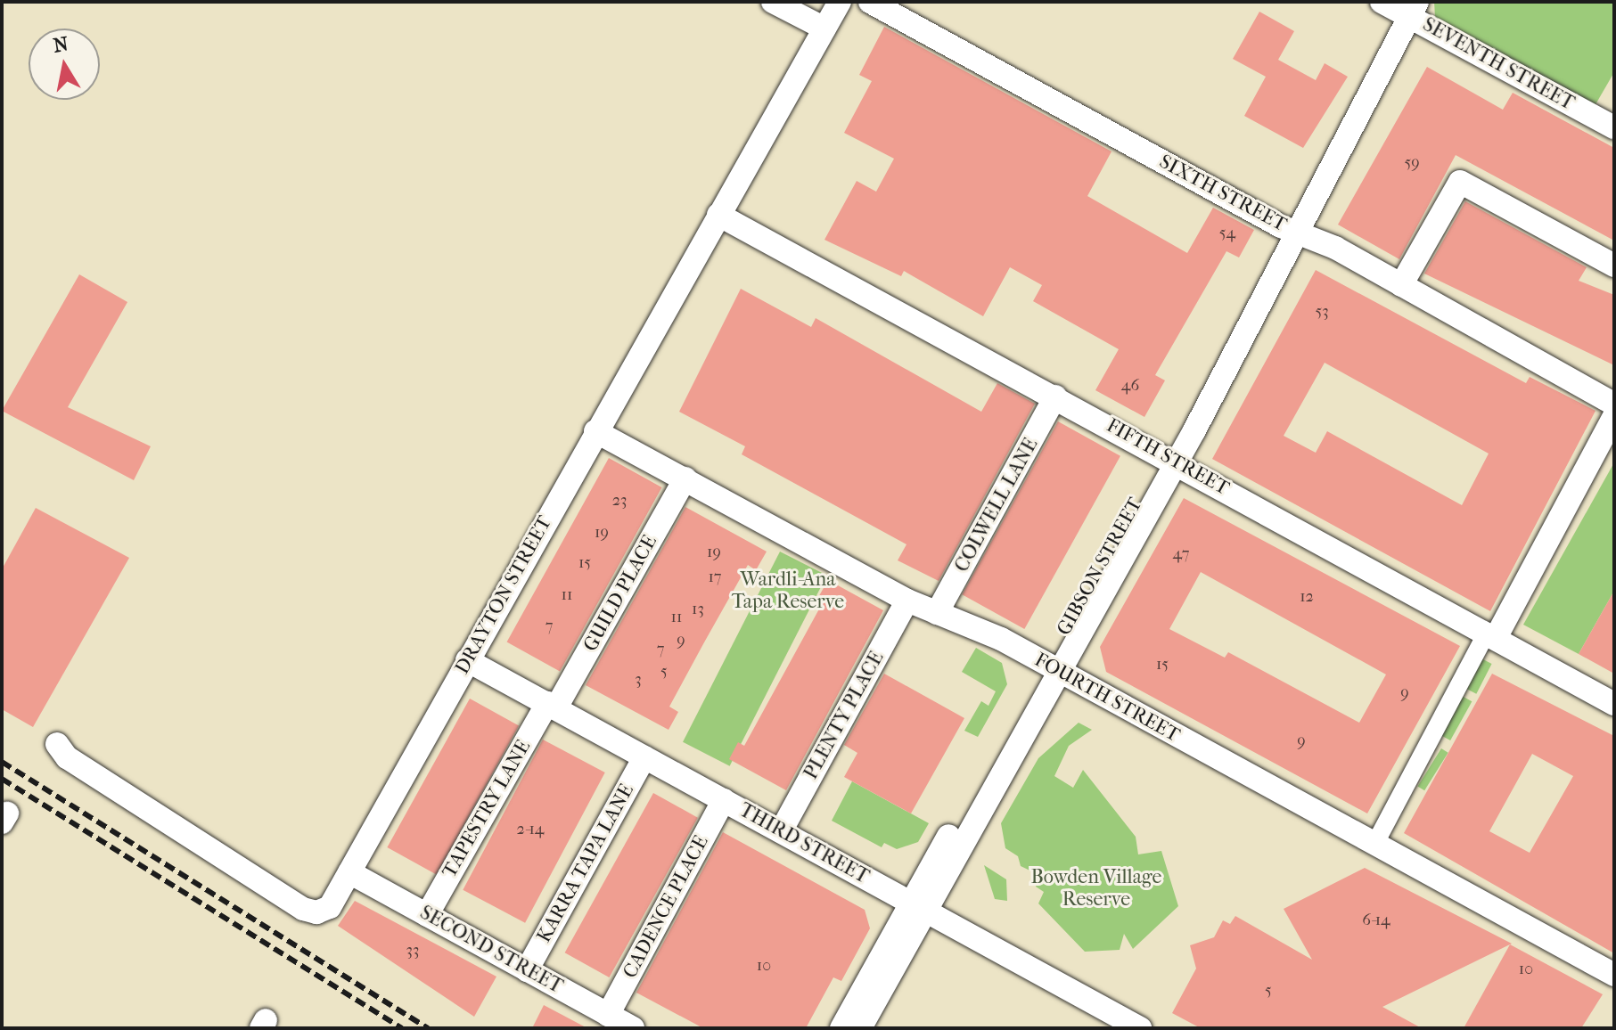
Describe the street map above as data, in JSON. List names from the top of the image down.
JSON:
{
  "streets": {
    "street": [
      "SEVENTH STREET",
      "SIXTH STREET",
      "FIFTH STREET",
      "COLWELL LANE",
      "GIBSON STREET",
      "GUILD PLACE",
      "DRAYTON STREET",
      "FOURTH STREET",
      "PLENTY PLACE",
      "TAPESTRY LANE",
      "THIRD STREET",
      "KARRA TAPA LANE",
      "CADENCE PLACE",
      "SECOND STREET"
    ]
  },
  "crossings": [
    ["SEVENTH STREET", "GIBSON STREET"],
    ["SIXTH STREET", "GIBSON STREET"],
    ["FIFTH STREET", "COLWELL LANE"],
    ["FIFTH STREET", "GIBSON STREET"],
    ["FIFTH STREET", "DRAYTON STREET"],
    ["COLWELL LANE", "FOURTH STREET"],
    ["GIBSON STREET", "FOURTH STREET"],
    ["GIBSON STREET", "THIRD STREET"],
    ["GUILD PLACE", "FOURTH STREET"],
    ["GUILD PLACE", "TAPESTRY LANE"],
    ["GUILD PLACE", "THIRD STREET"],
    ["DRAYTON STREET", "FOURTH STREET"],
    ["DRAYTON STREET", "THIRD STREET"],
    ["DRAYTON STREET", "SECOND STREET"],
    ["FOURTH STREET", "PLENTY PLACE"],
    ["PLENTY PLACE", "THIRD STREET"],
    ["TAPESTRY LANE", "THIRD STREET"],
    ["TAPESTRY LANE", "SECOND STREET"],
    ["THIRD STREET", "KARRA TAPA LANE"],
    ["THIRD STREET", "CADENCE PLACE"],
    ["KARRA TAPA LANE", "SECOND STREET"],
    ["CADENCE PLACE", "SECOND STREET"]
  ],
  "parks": ["Wardli-Ana Tapa Reserve", "Bowden Village Reserve"],
  "house_numbers": [
    "59",
    "54",
    "53",
    "46",
    "23",
    "19",
    "19",
    "47",
    "15",
    "17",
    "11",
    "12",
    "13",
    "11",
    "7",
    "9",
    "7",
    "15",
    "5",
    "3",
    "9",
    "9",
    "2-14",
    "6-14",
    "33",
    "10",
    "10",
    "5"
  ],
  "north": "top"
}
